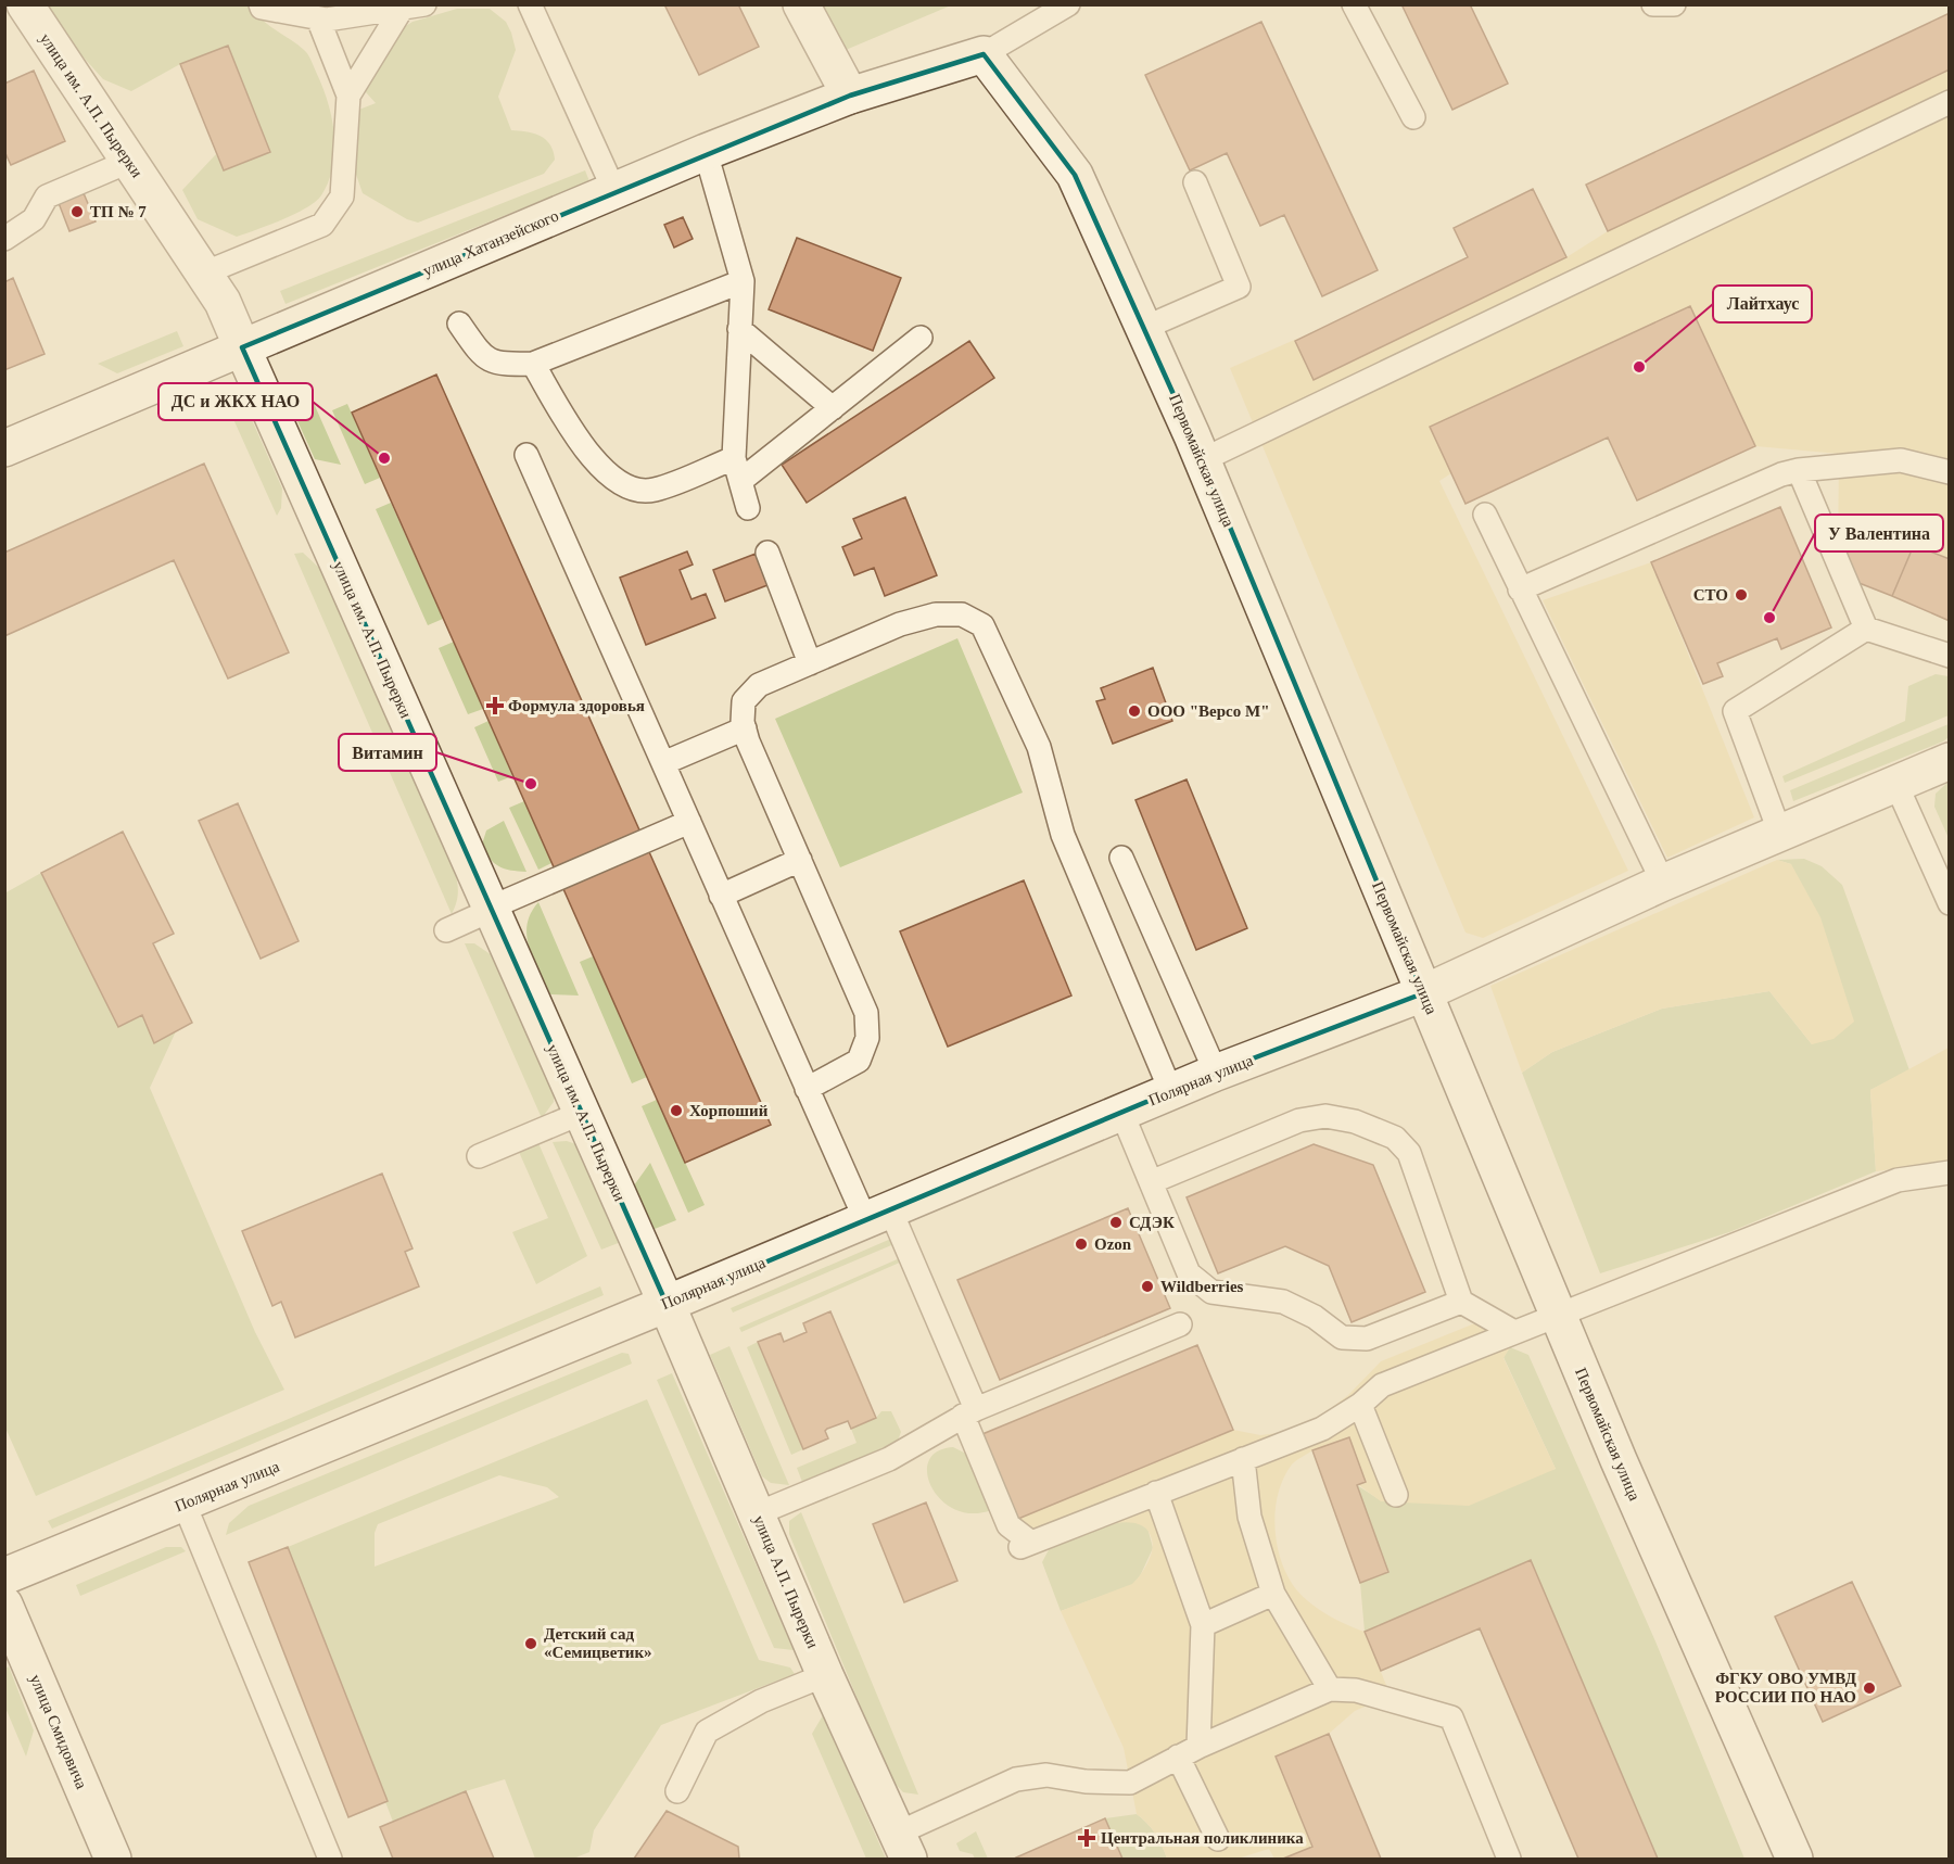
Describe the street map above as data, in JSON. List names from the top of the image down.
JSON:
{
  "streets": {
    "main road": [
      "улица им. А.П. Пырерки",
      "улица Хатанзейского",
      "Первомайская улица",
      "Полярная улица",
      "улица А.П. Пырерки",
      "улица Смидовича"
    ]
  },
  "crossings": [
    ["улица им. А.П. Пырерки", "улица Хатанзейского"],
    ["улица им. А.П. Пырерки", "Полярная улица"],
    ["улица им. А.П. Пырерки", "улица А.П. Пырерки"],
    ["улица Хатанзейского", "Первомайская улица"],
    ["Первомайская улица", "Полярная улица"],
    ["Полярная улица", "улица А.П. Пырерки"]
  ],
  "places": {
    "other": [
      "ТП № 7",
      "Лайтхаус",
      "ДС и ЖКХ НАО",
      "СТО",
      "У Валентина",
      "ООО \"Версо М\"",
      "Витамин",
      "Хорпоший",
      "СДЭК",
      "Ozon",
      "Wildberries",
      "Детский сад «Семицветик»",
      "ФГКУ ОВО УМВД РОССИИ ПО НАО"
    ],
    "health": ["Формула здоровья", "Центральная поликлиника"]
  }
}
